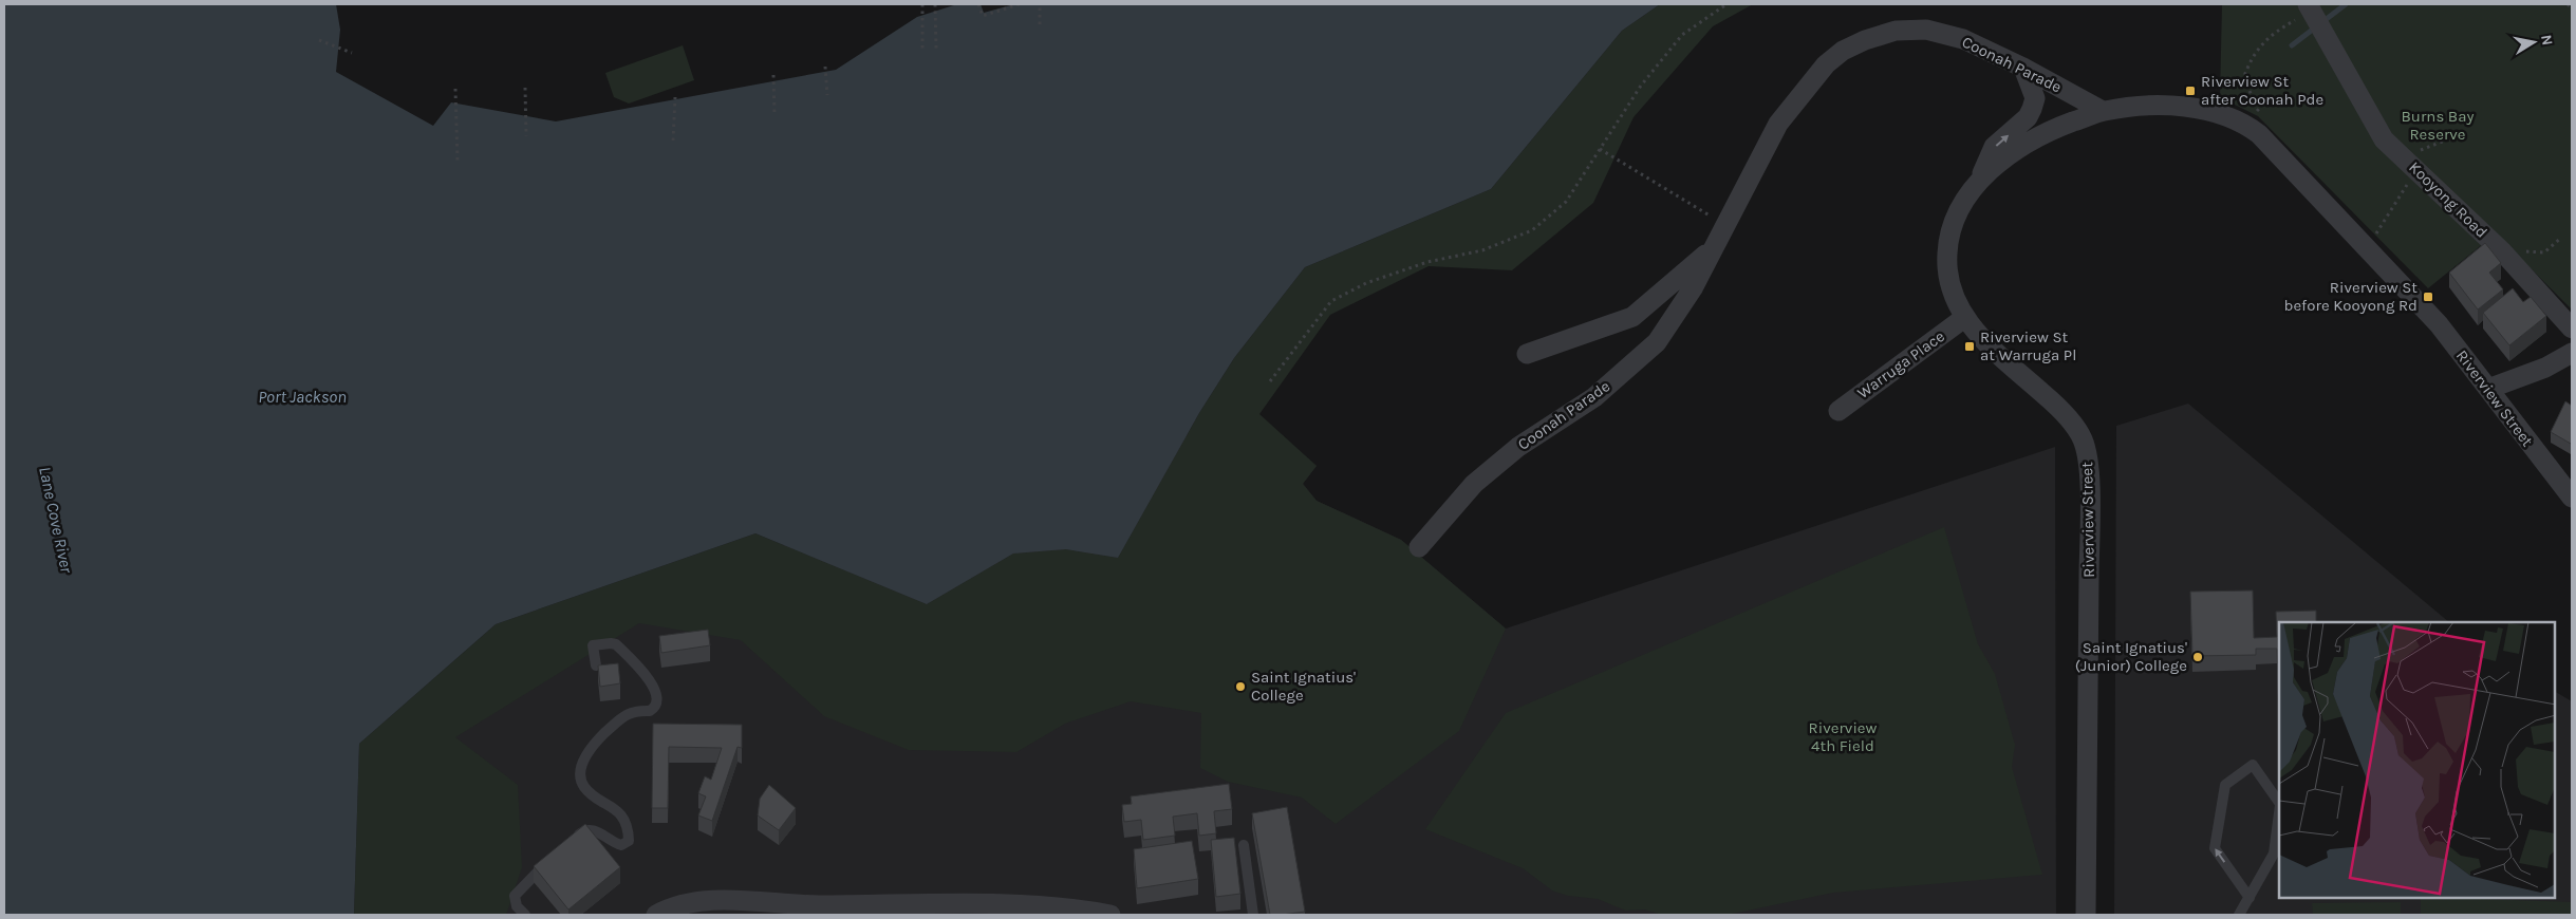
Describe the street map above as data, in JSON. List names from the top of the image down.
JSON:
{
  "streets": {
    "street": [
      "Coonah Parade",
      "Kooyong Road",
      "Warruga Place",
      "Riverview Street"
    ]
  },
  "crossings": [
    ["Coonah Parade", "Riverview Street"],
    ["Warruga Place", "Riverview Street"]
  ],
  "water": ["Port Jackson", "Lane Cove River"],
  "parks": ["Burns Bay Reserve", "Riverview 4th Field"],
  "places": {
    "transit": ["Riverview St after Coonah Pde", "Riverview St before Kooyong Rd", "Riverview St at Warruga Pl"],
    "other": ["Saint Ignatius' (Junior) College", "Saint Ignatius' College"]
  },
  "north": "right"
}
